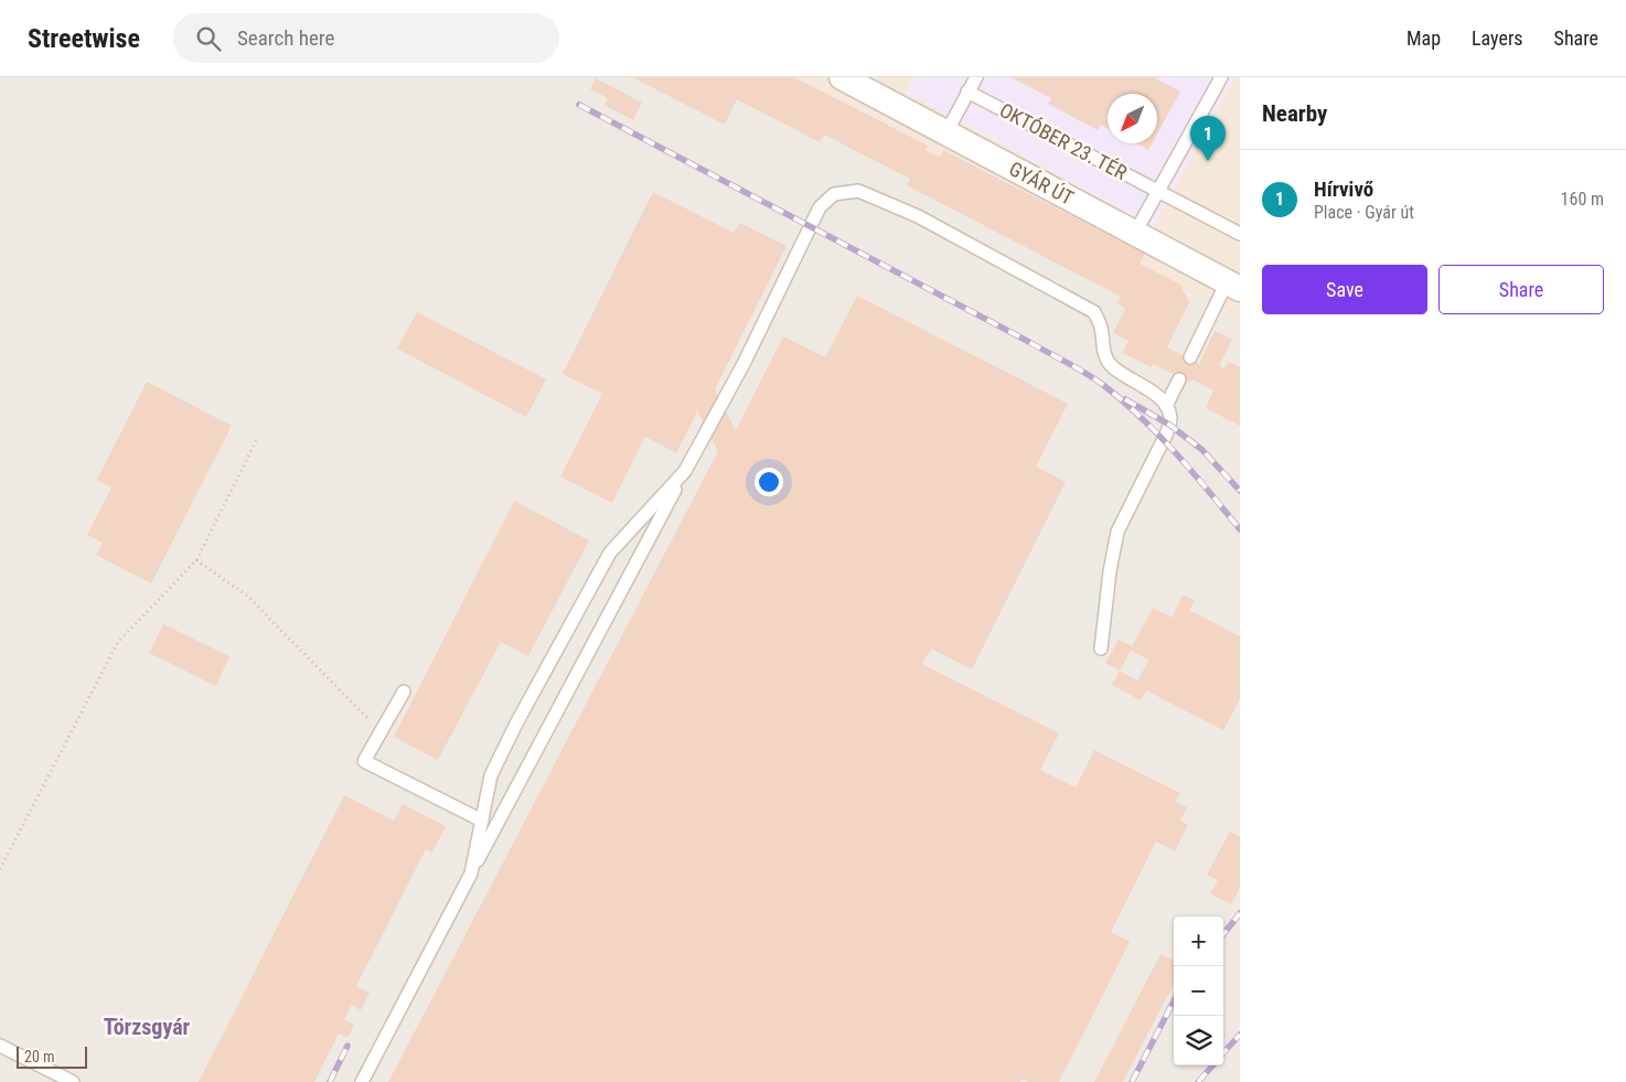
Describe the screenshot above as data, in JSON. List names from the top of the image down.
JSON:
{
  "streets": {
    "street": ["GYÁR ÚT"],
    "lane": ["OKTÓBER 23. TÉR"]
  },
  "districts": ["Törzsgyár"],
  "scale_bar": "20 m",
  "north": "bottom left",
  "page": {
    "header": "Streetwise",
    "search": "Search here",
    "nav": ["Map", "Layers", "Share"],
    "heading": "Nearby",
    "pins": "1",
    "list": [
      {
        "mark": "1",
        "name": "Hírvivő",
        "note": "Place · Gyár út",
        "value": "160 m"
      }
    ],
    "buttons": ["Save", "Share"],
    "map_buttons": ["+", "−"],
    "scale": "20 m"
  }
}
